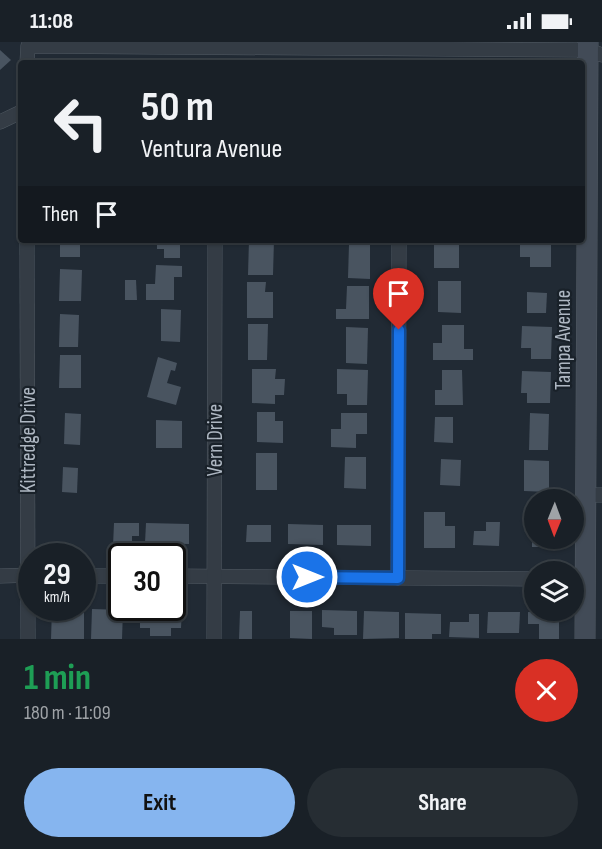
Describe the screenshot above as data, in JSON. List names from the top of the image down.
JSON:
{
  "streets": {
    "street": ["Tampa Avenue", "Kittredge Drive", "Vern Drive"]
  },
  "north": "bottom",
  "page": {
    "status": "11:08",
    "turn": ["50 m", "Ventura Avenue"],
    "then": "Then",
    "speed": "29 km/h",
    "limit": "30",
    "heading": ["1 min", "180 m · 11:09"],
    "buttons": ["Exit", "Share"]
  }
}
